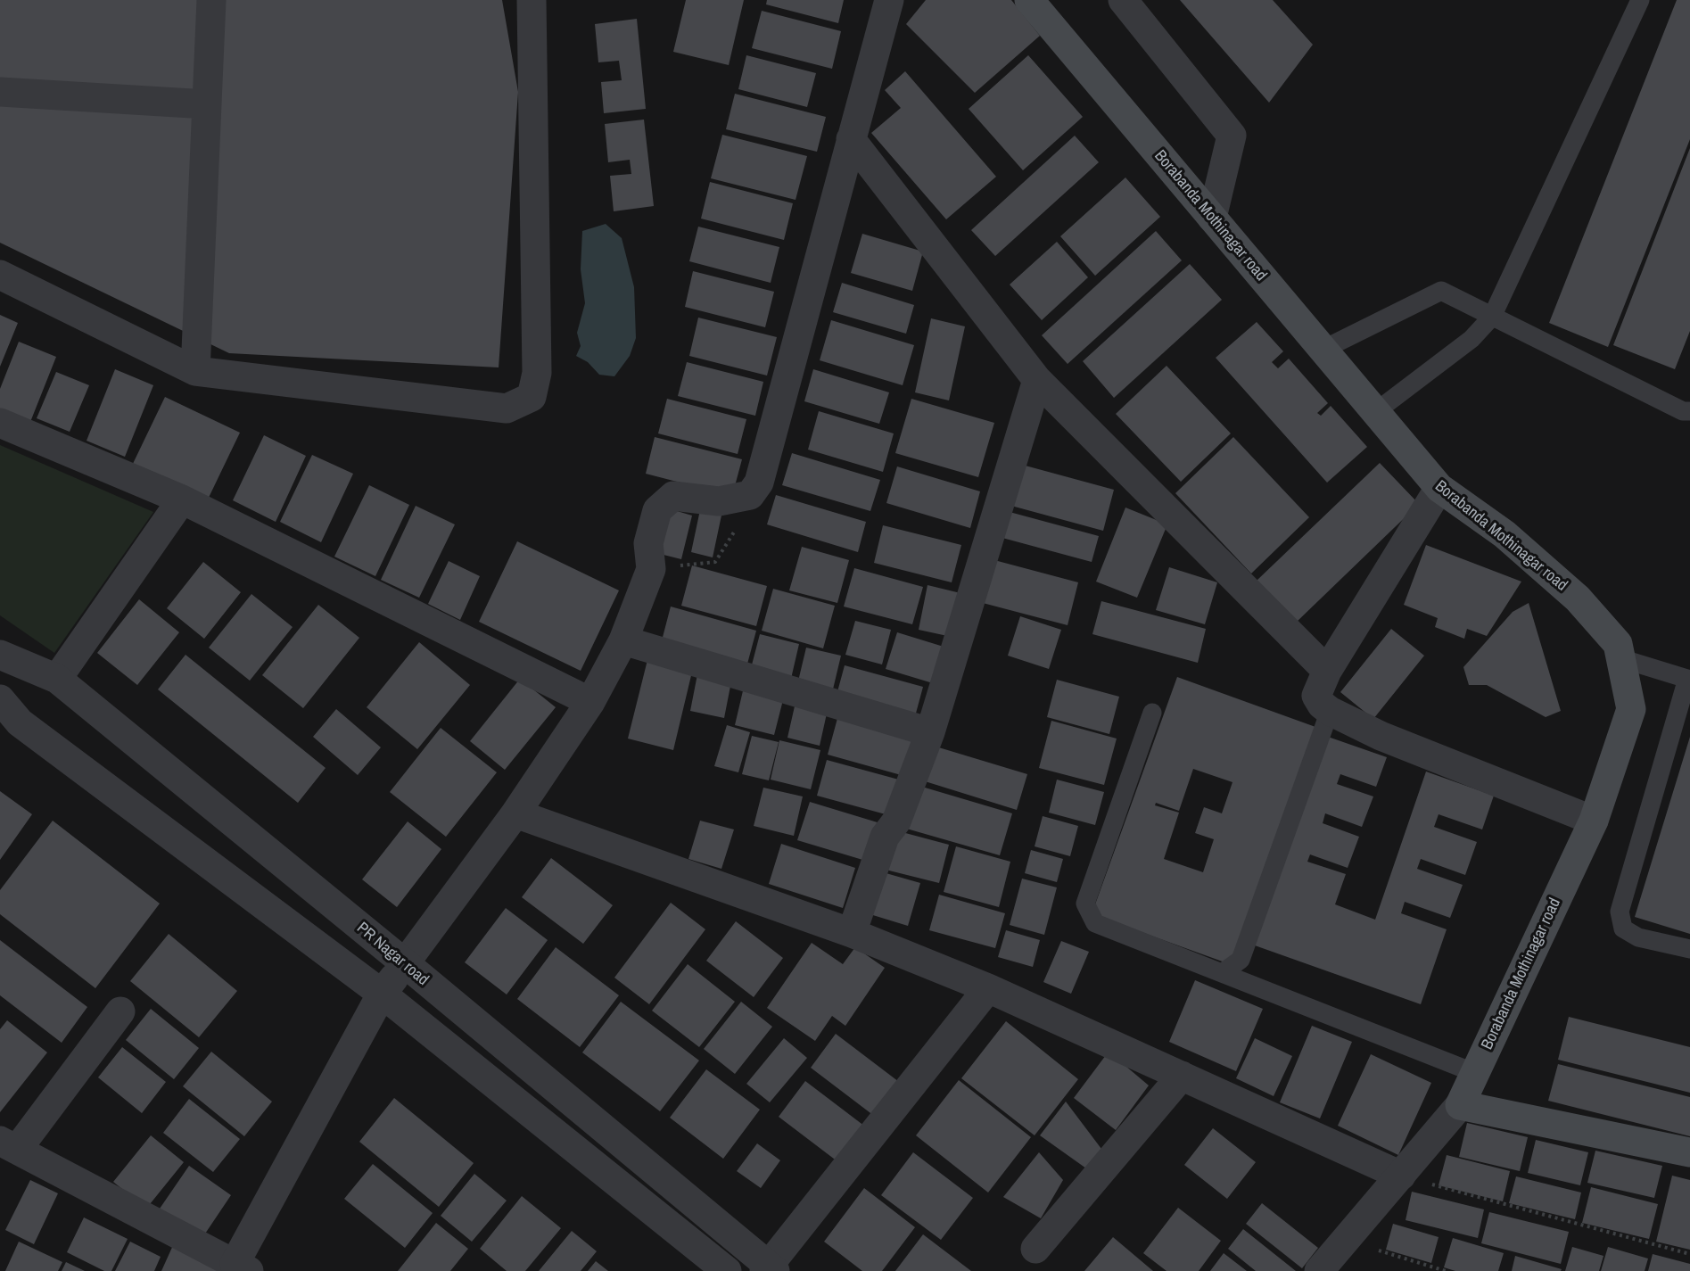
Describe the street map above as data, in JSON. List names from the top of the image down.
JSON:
{
  "streets": {
    "main road": ["Borabanda Mothinagar road"],
    "street": ["PR Nagar road"]
  }
}
